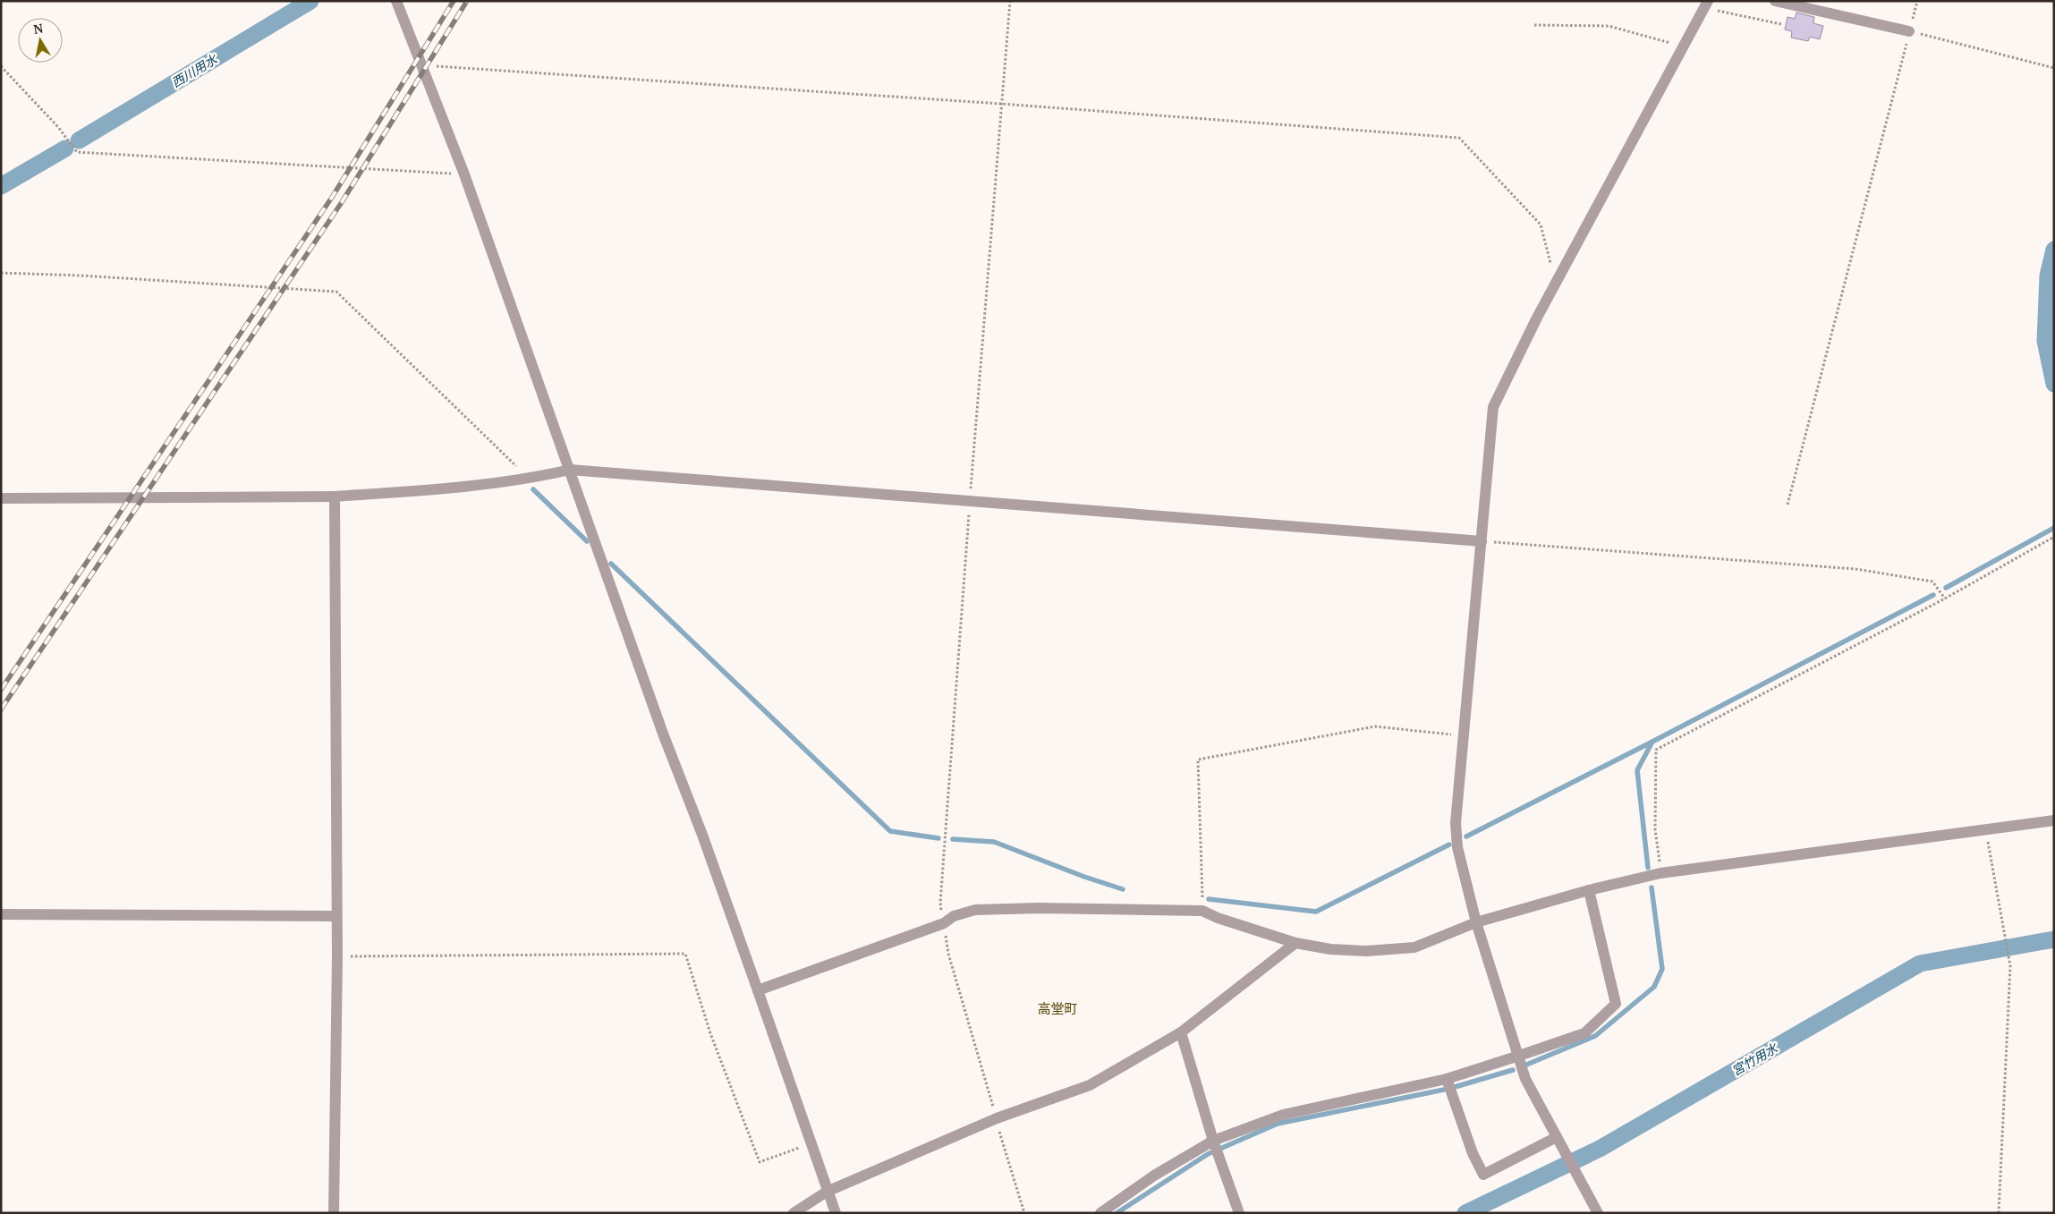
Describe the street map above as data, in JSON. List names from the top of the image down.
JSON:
{
  "districts": ["高堂町"],
  "water": ["西川用水", "宮竹用水"],
  "north": "top"
}
